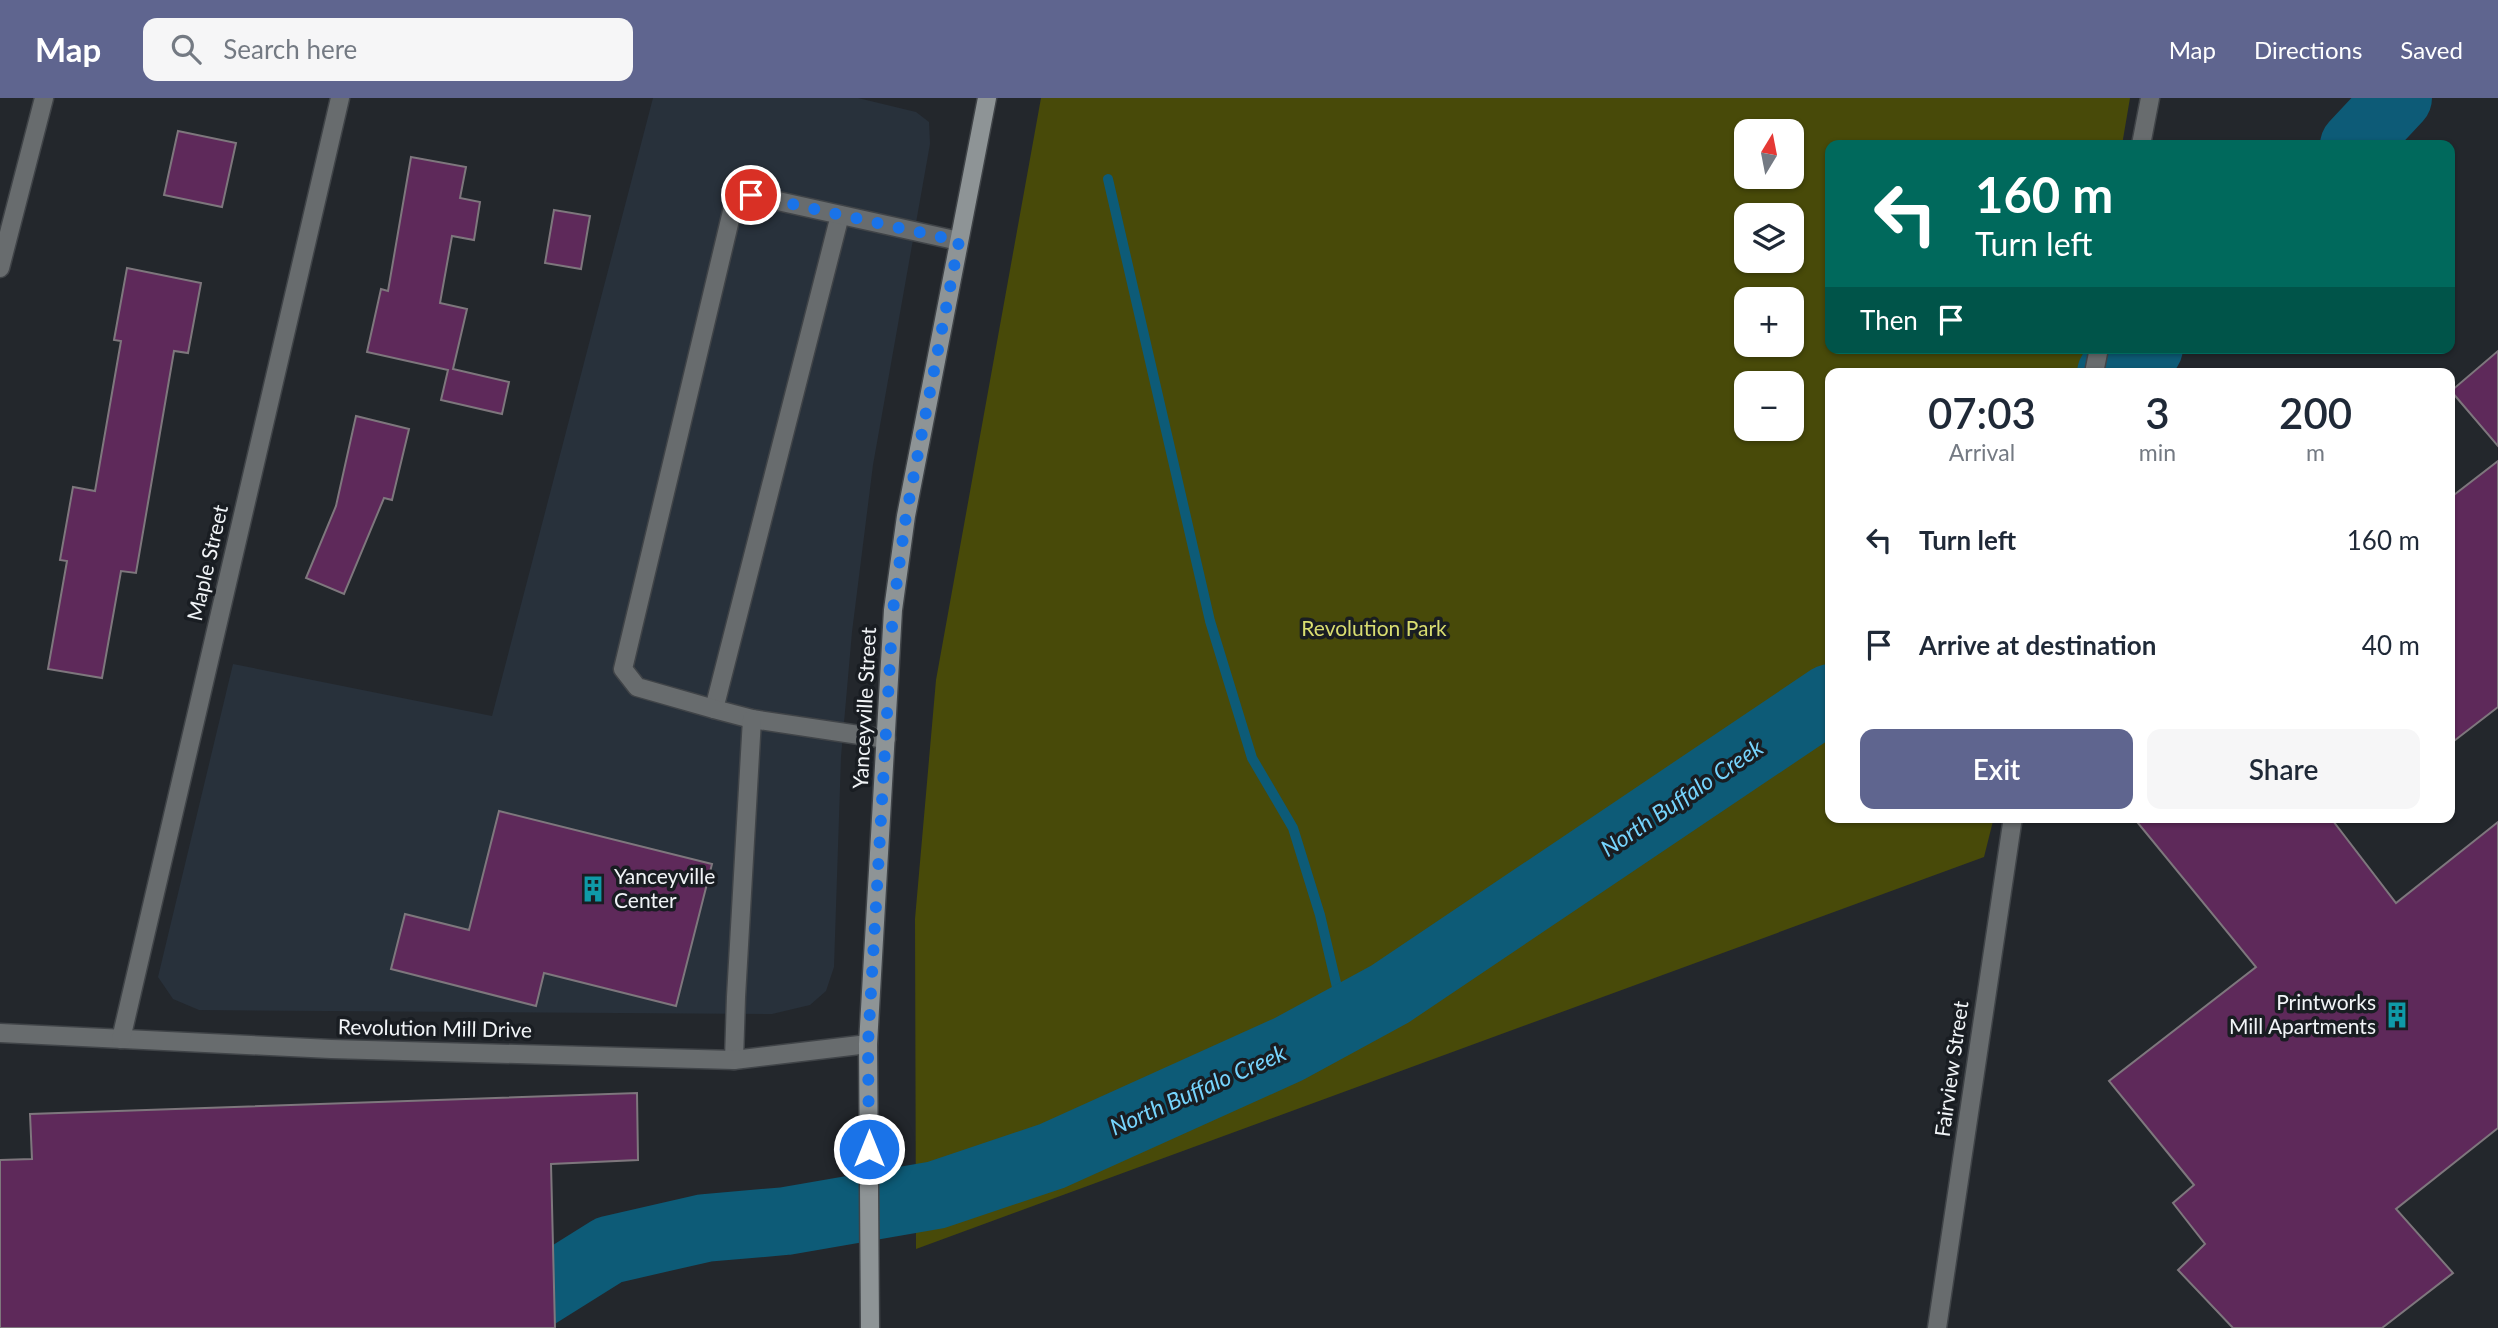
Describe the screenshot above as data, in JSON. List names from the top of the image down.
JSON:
{
  "streets": {
    "main road": ["Yanceyville Street"],
    "street": ["Maple Street", "Revolution Mill Drive", "Fairview Street"]
  },
  "crossings": [
    ["Maple Street", "Revolution Mill Drive"],
    ["Yanceyville Street", "Revolution Mill Drive"]
  ],
  "water": ["North Buffalo Creek"],
  "parks": ["Revolution Park"],
  "places": {
    "building": ["Yanceyville Center", "Printworks Mill Apartments"]
  },
  "north": "top",
  "page": {
    "header": "Map",
    "search": "Search here",
    "nav": ["Map", "Directions", "Saved"],
    "map_buttons": ["+", "−"],
    "turn": ["160 m", "Turn left"],
    "then": "Then",
    "eta": [
      "07:03",
      "Arrival",
      "3",
      "min",
      "200",
      "m"
    ],
    "list": [
      {
        "name": "Turn left",
        "value": "160 m"
      },
      {
        "name": "Arrive at destination",
        "value": "40 m"
      }
    ],
    "buttons": ["Exit", "Share"]
  }
}
